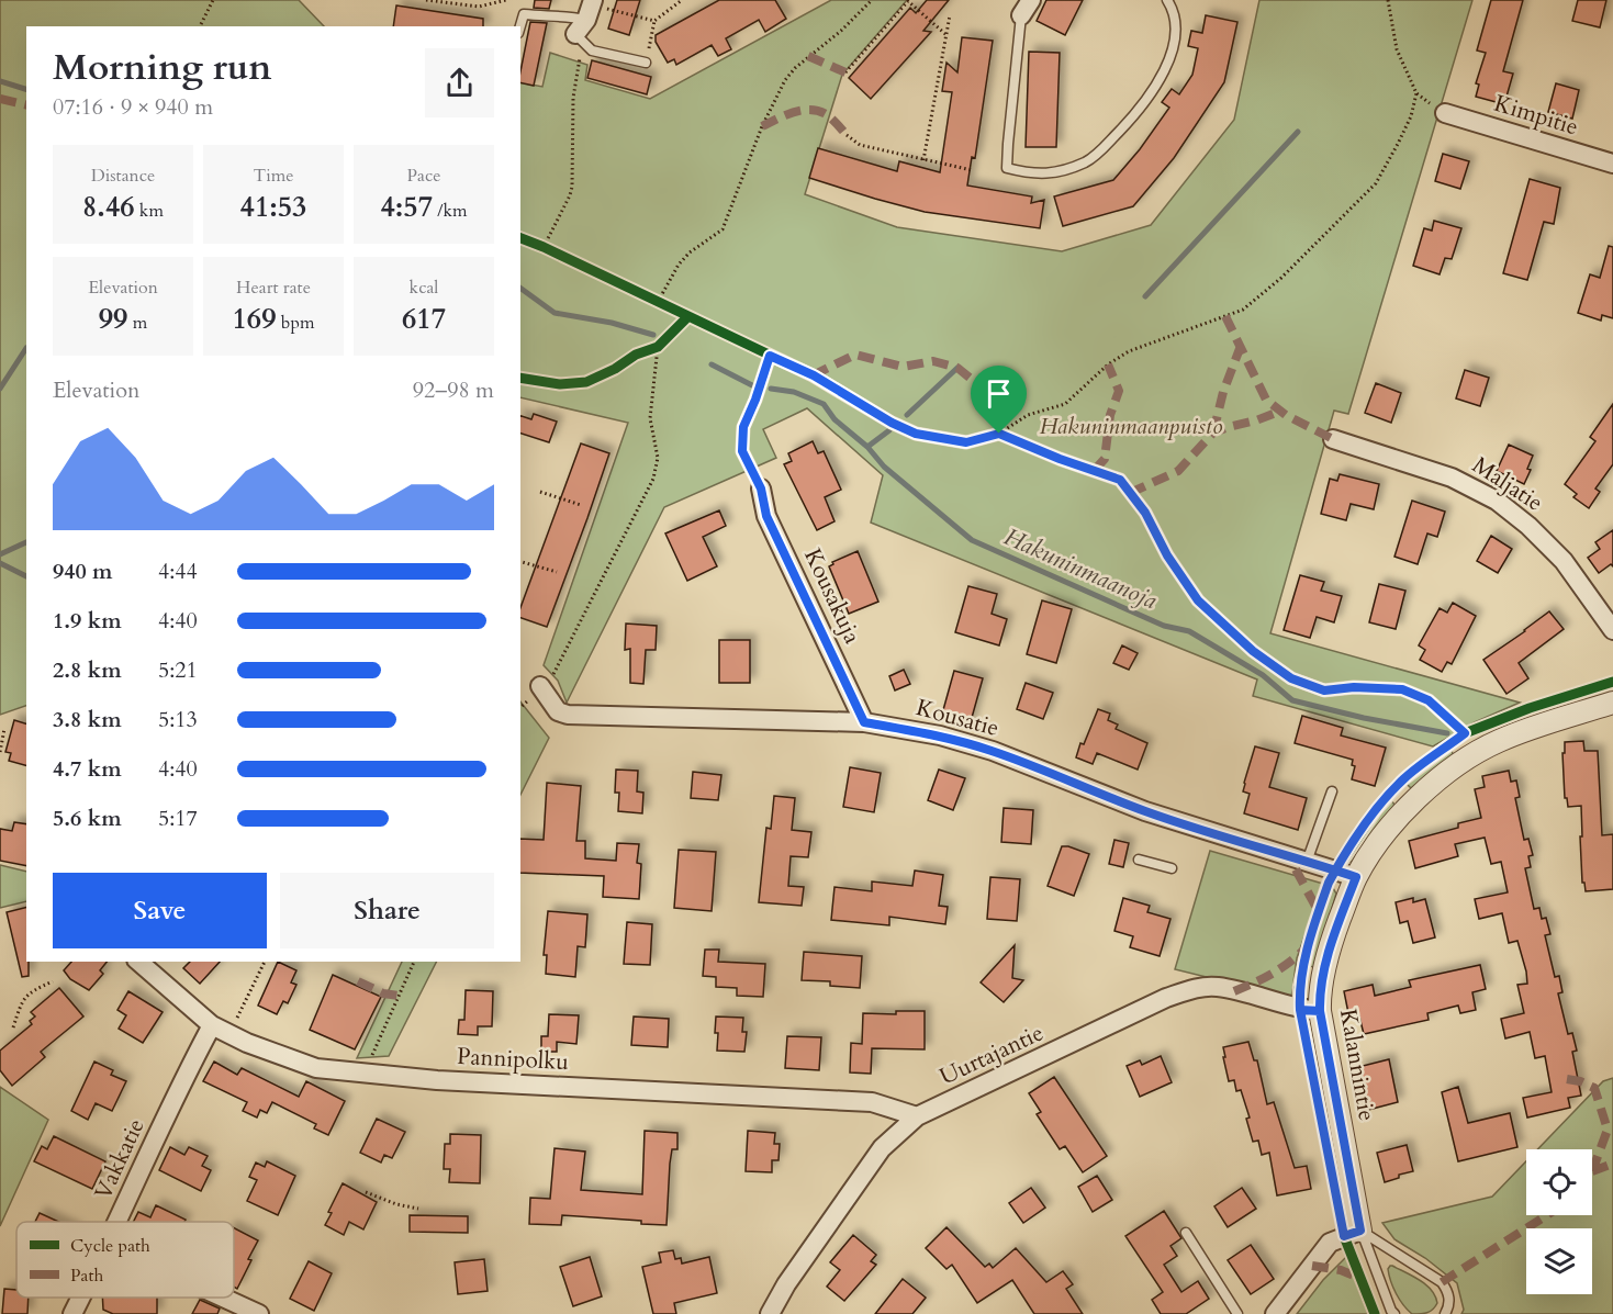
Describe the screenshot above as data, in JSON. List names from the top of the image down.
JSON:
{
  "streets": {
    "street": [
      "Kimpitie",
      "Maljatie",
      "Kousakuja",
      "Kousatie",
      "Uurtajantie",
      "Pannipolku",
      "Kalannintie",
      "Vakkatie"
    ]
  },
  "crossings": [
    ["Kousakuja", "Kousatie"],
    ["Kousatie", "Kalannintie"],
    ["Uurtajantie", "Pannipolku"],
    ["Uurtajantie", "Kalannintie"],
    ["Pannipolku", "Vakkatie"]
  ],
  "water": ["Hakuninmaanoja"],
  "parks": ["Hakuninmaanpuisto"],
  "legend": ["Cycle path", "Path"],
  "page": {
    "heading": ["Morning run", "07:16 · 9 × 940 m"],
    "stats": [
      ["Distance", "8.46 km"],
      ["Time", "41:53"],
      ["Pace", "4:57 /km"],
      ["Elevation", "99 m"],
      ["Heart rate", "169 bpm"],
      ["kcal", "617"]
    ],
    "chart": ["Elevation", "92–98 m"],
    "list": [
      {
        "name": "940 m",
        "note": "4:44"
      },
      {
        "name": "1.9 km",
        "note": "4:40"
      },
      {
        "name": "2.8 km",
        "note": "5:21"
      },
      {
        "name": "3.8 km",
        "note": "5:13"
      },
      {
        "name": "4.7 km",
        "note": "4:40"
      },
      {
        "name": "5.6 km",
        "note": "5:17"
      }
    ],
    "buttons": ["Save", "Share"]
  }
}
